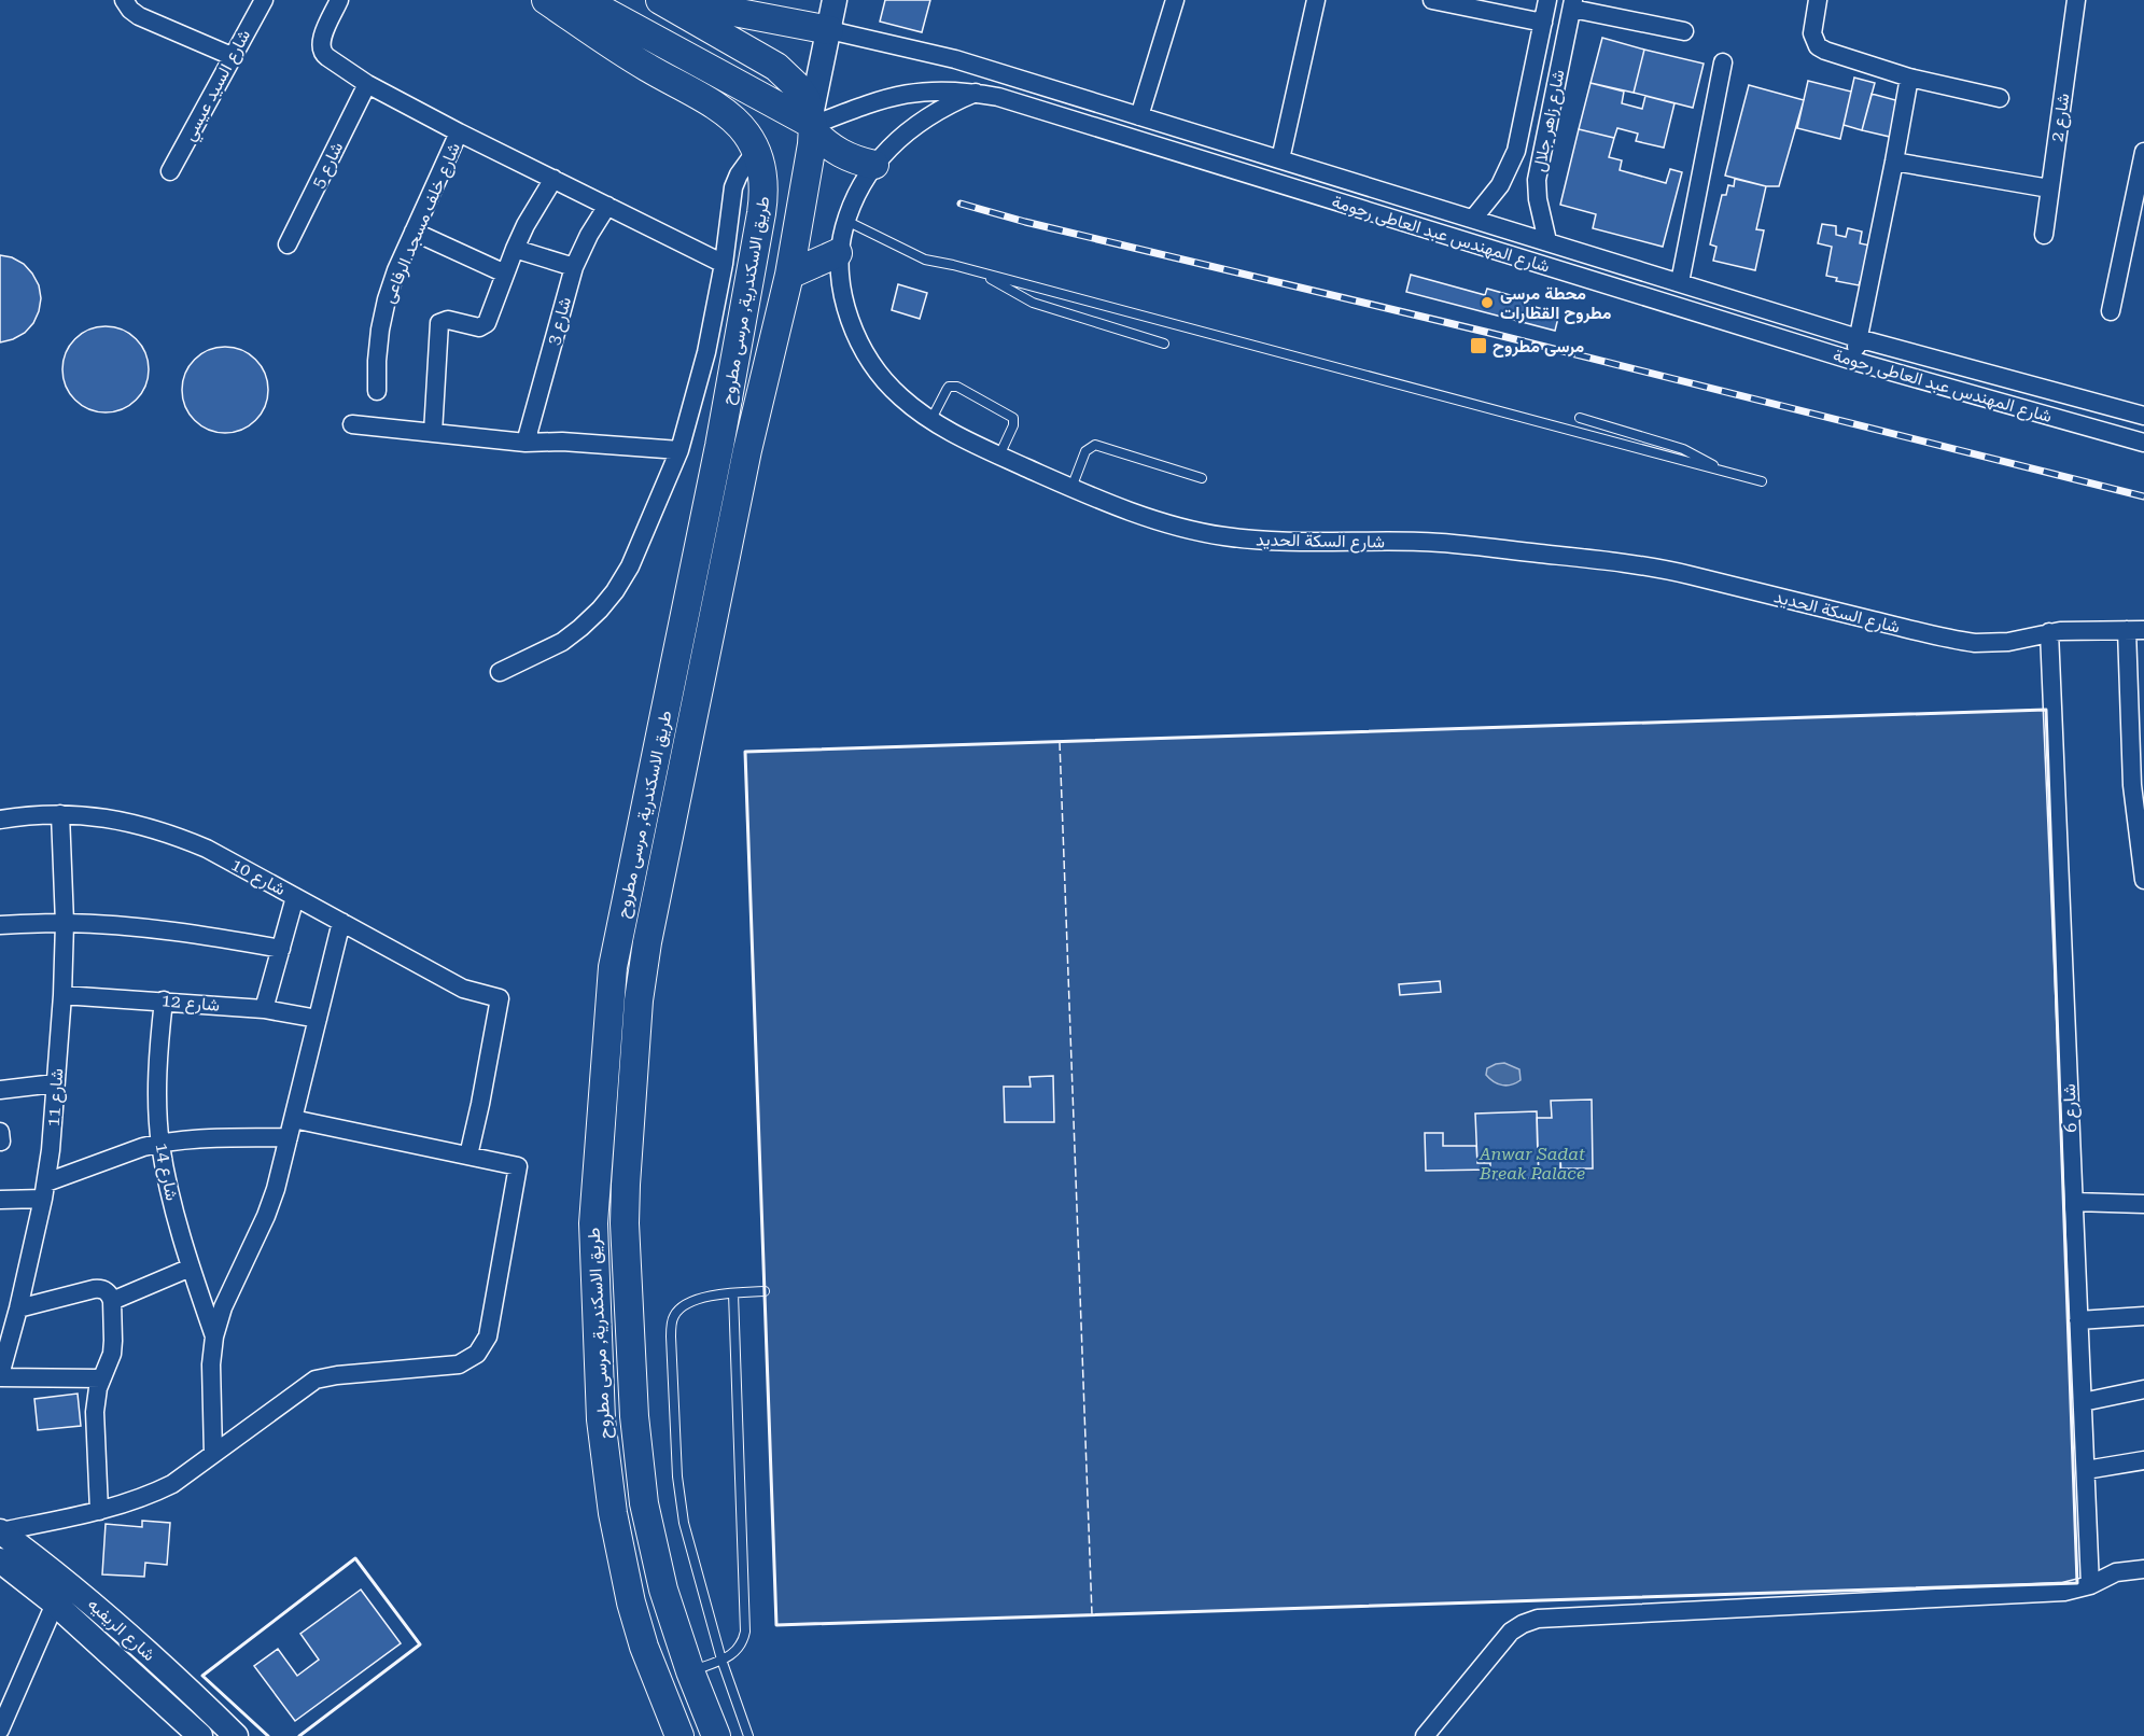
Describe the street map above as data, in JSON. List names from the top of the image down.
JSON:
{
  "streets": {
    "main road": ["طريق الاسكندرية, مرسى مطروح"],
    "street": [
      "شارع السيد عيسي",
      "شارع 2",
      "شارع زاهر جلال",
      "شارع 5",
      "شارع خلف مسجد الرفاعى",
      "شارع المهندس عبد العاطى رحومة",
      "شارع 3",
      "شارع السكة الحديد",
      "شارع 10",
      "شارع 12",
      "شارع 11",
      "شارع 6",
      "شارع 14",
      "شارع الريفيه"
    ]
  },
  "crossings": [
    ["شارع زاهر جلال", "شارع المهندس عبد العاطى رحومة"],
    ["شارع المهندس عبد العاطى رحومة", "طريق الاسكندرية, مرسى مطروح"],
    ["شارع المهندس عبد العاطى رحومة", "شارع السكة الحديد"],
    ["شارع السكة الحديد", "شارع 6"],
    ["شارع 10", "شارع 11"],
    ["شارع 12", "شارع 11"],
    ["شارع 12", "شارع 14"]
  ],
  "parks": ["Anwar Sadat Break Palace"],
  "places": {
    "other": ["محطة مرسى مطروح القطارات"],
    "transit": ["مرسى مطروح"]
  }
}
